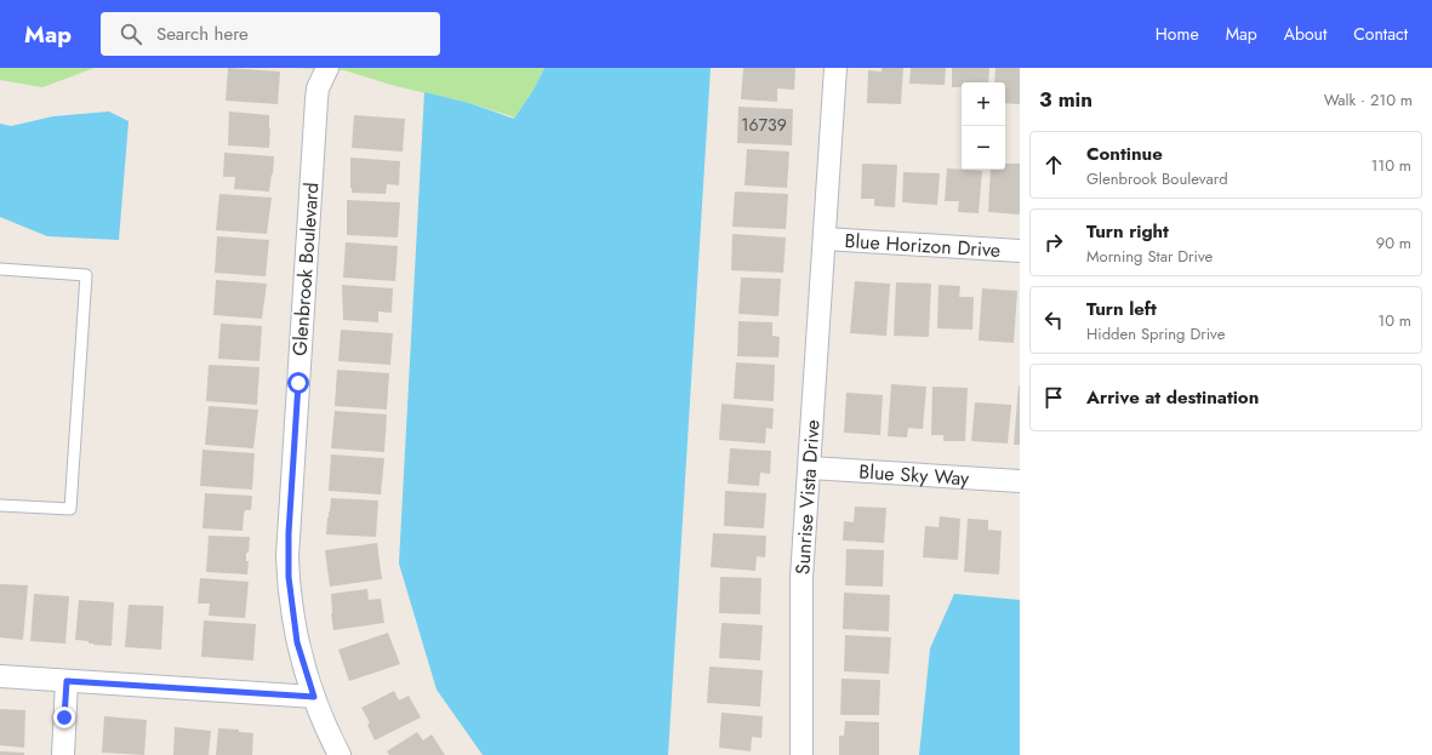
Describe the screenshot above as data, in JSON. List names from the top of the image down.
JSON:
{
  "streets": {
    "street": [
      "Blue Horizon Drive",
      "Glenbrook Boulevard",
      "Blue Sky Way",
      "Sunrise Vista Drive"
    ]
  },
  "crossings": [
    ["Blue Horizon Drive", "Sunrise Vista Drive"],
    ["Blue Sky Way", "Sunrise Vista Drive"]
  ],
  "house_numbers": ["16739"],
  "page": {
    "header": "Map",
    "search": "Search here",
    "nav": [
      "Home",
      "Map",
      "About",
      "Contact"
    ],
    "heading": ["3 min", "Walk · 210 m"],
    "map_buttons": ["+", "−"],
    "list": [
      ["Continue", "Glenbrook Boulevard", "110 m"],
      ["Turn right", "Morning Star Drive", "90 m"],
      ["Turn left", "Hidden Spring Drive", "10 m"],
      "Arrive at destination"
    ]
  }
}
